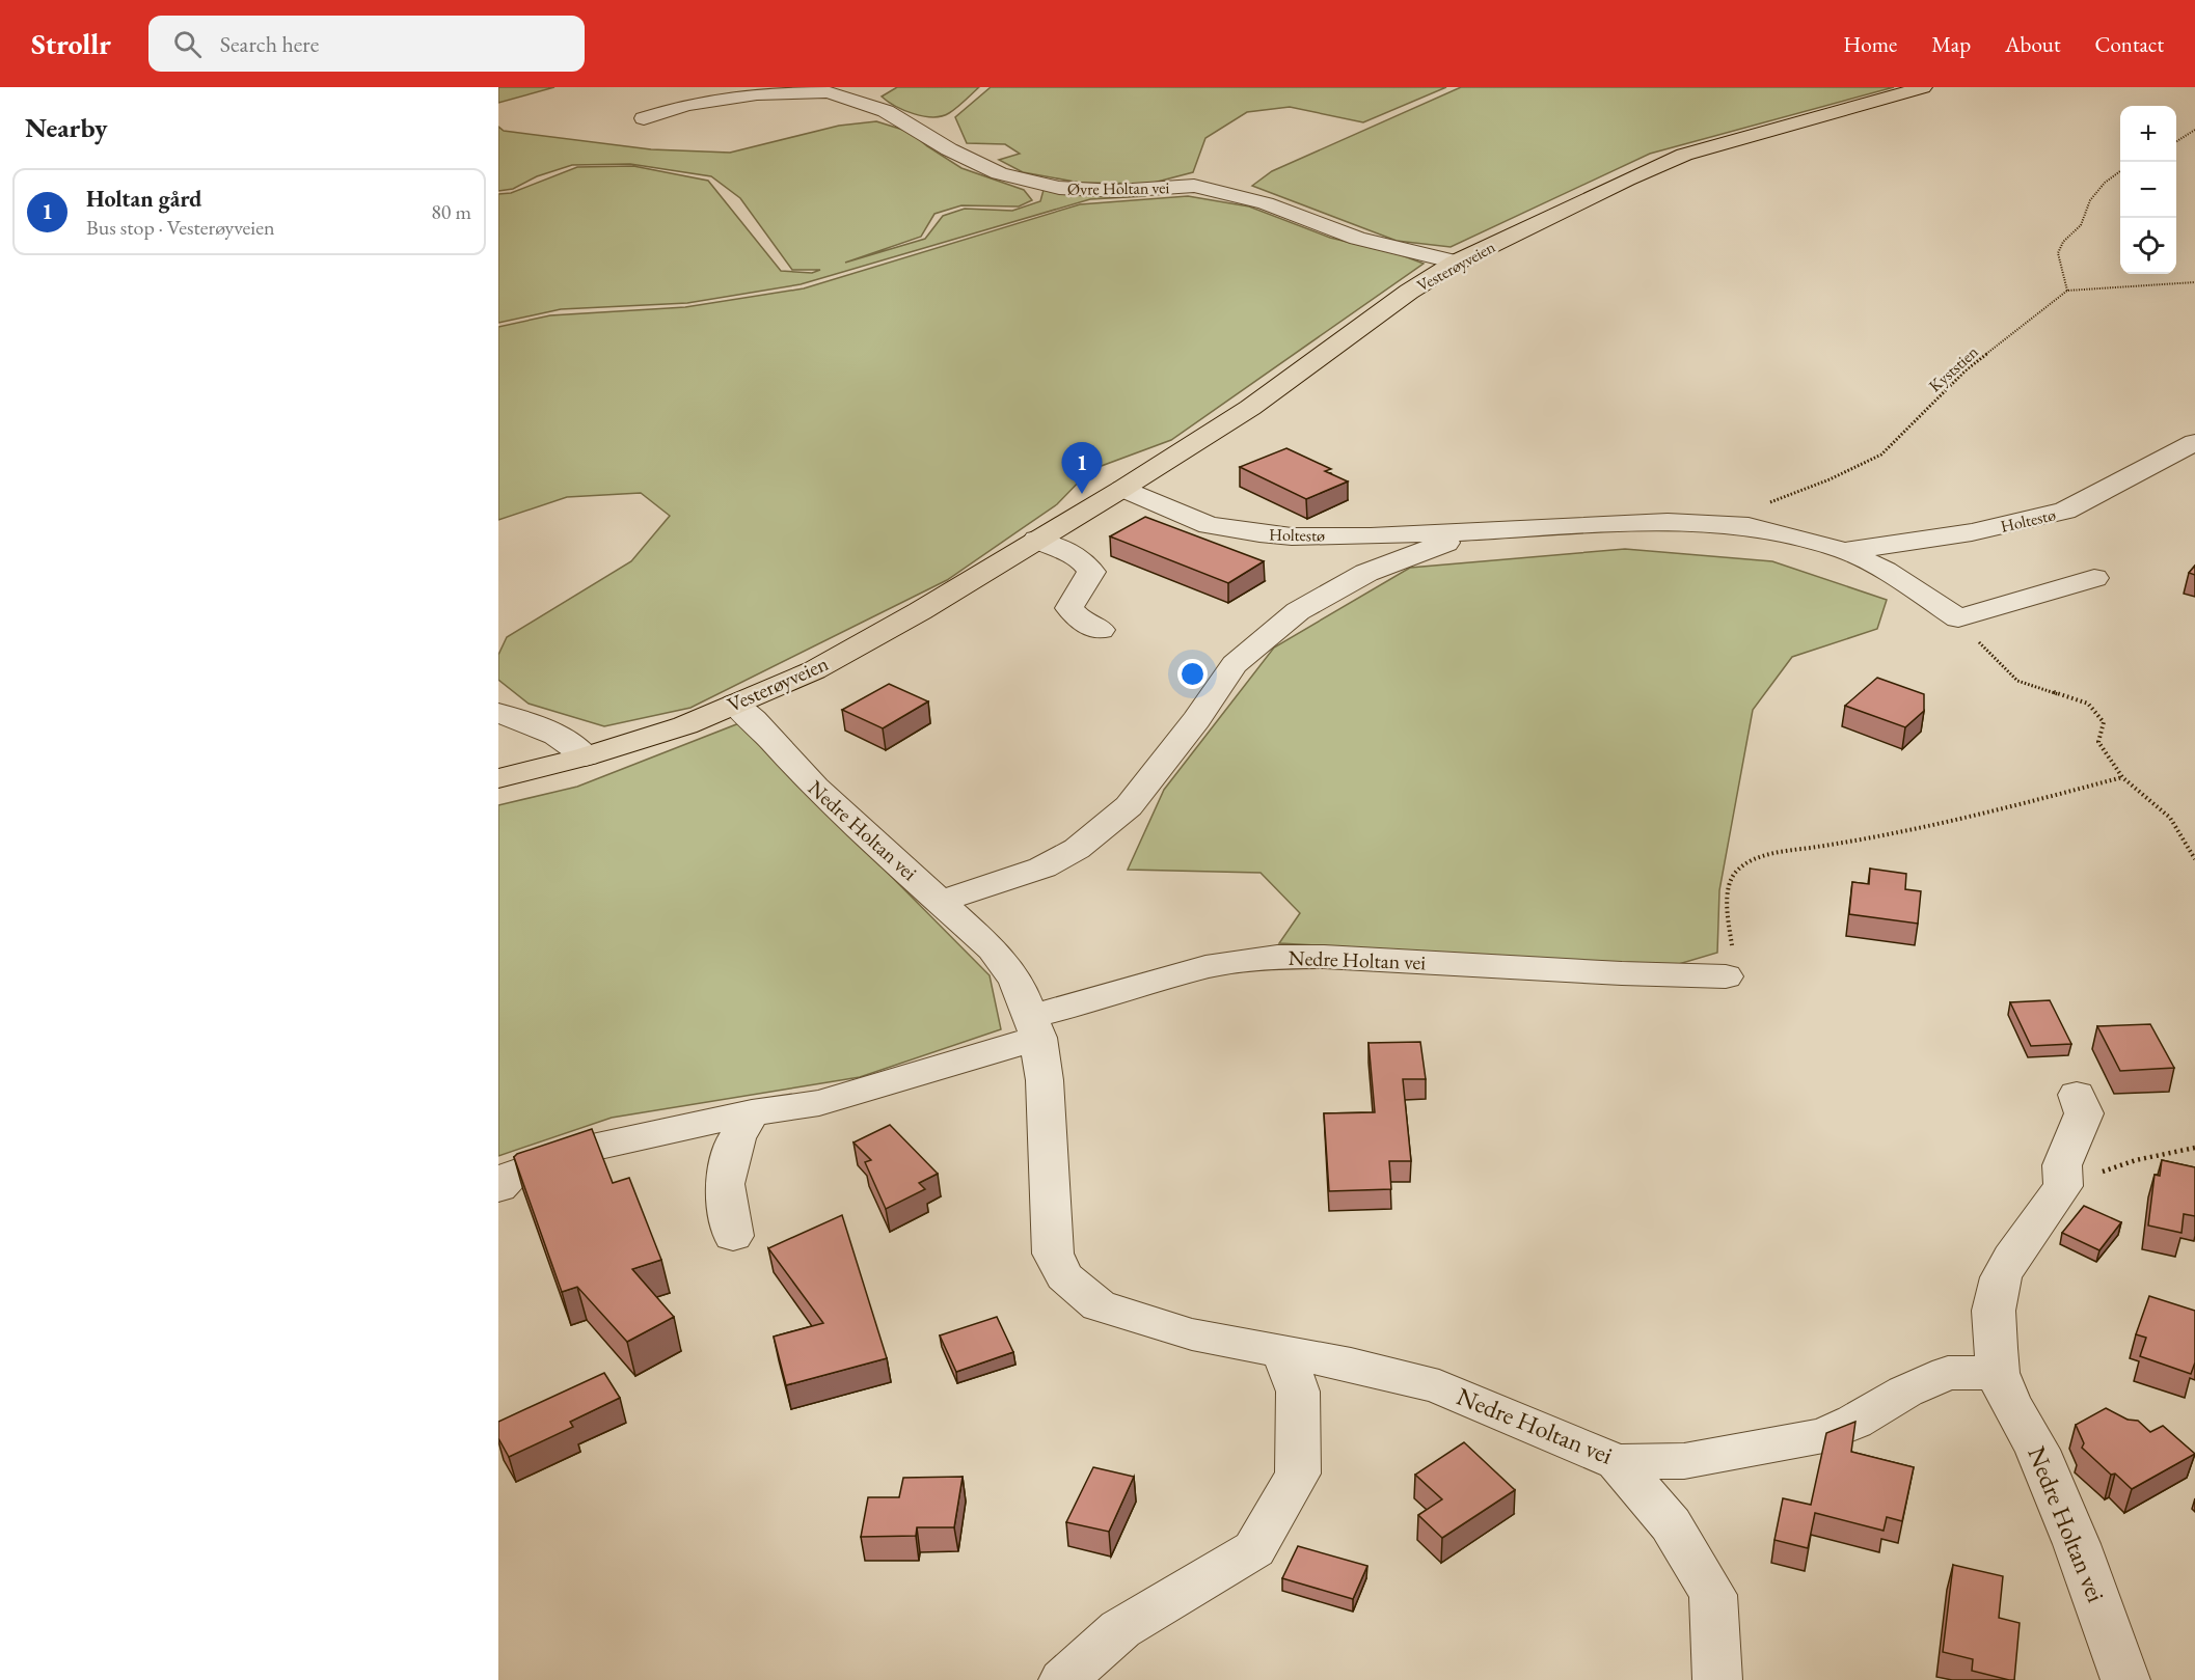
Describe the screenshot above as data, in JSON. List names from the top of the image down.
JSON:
{
  "streets": {
    "main road": ["Vesterøyveien"],
    "street": ["Øvre Holtan vei", "Holtestø", "Nedre Holtan vei"],
    "path": ["Kyststien"]
  },
  "crossings": [
    ["Øvre Holtan vei", "Vesterøyveien"],
    ["Vesterøyveien", "Holtestø"],
    ["Vesterøyveien", "Nedre Holtan vei"],
    ["Kyststien", "Holtestø"],
    ["Holtestø", "Nedre Holtan vei"]
  ],
  "page": {
    "header": "Strollr",
    "search": "Search here",
    "nav": [
      "Home",
      "Map",
      "About",
      "Contact"
    ],
    "heading": "Nearby",
    "map_buttons": ["+", "−"],
    "list": [
      {
        "mark": "1",
        "name": "Holtan gård",
        "note": "Bus stop · Vesterøyveien",
        "value": "80 m"
      }
    ],
    "pins": "1"
  }
}
